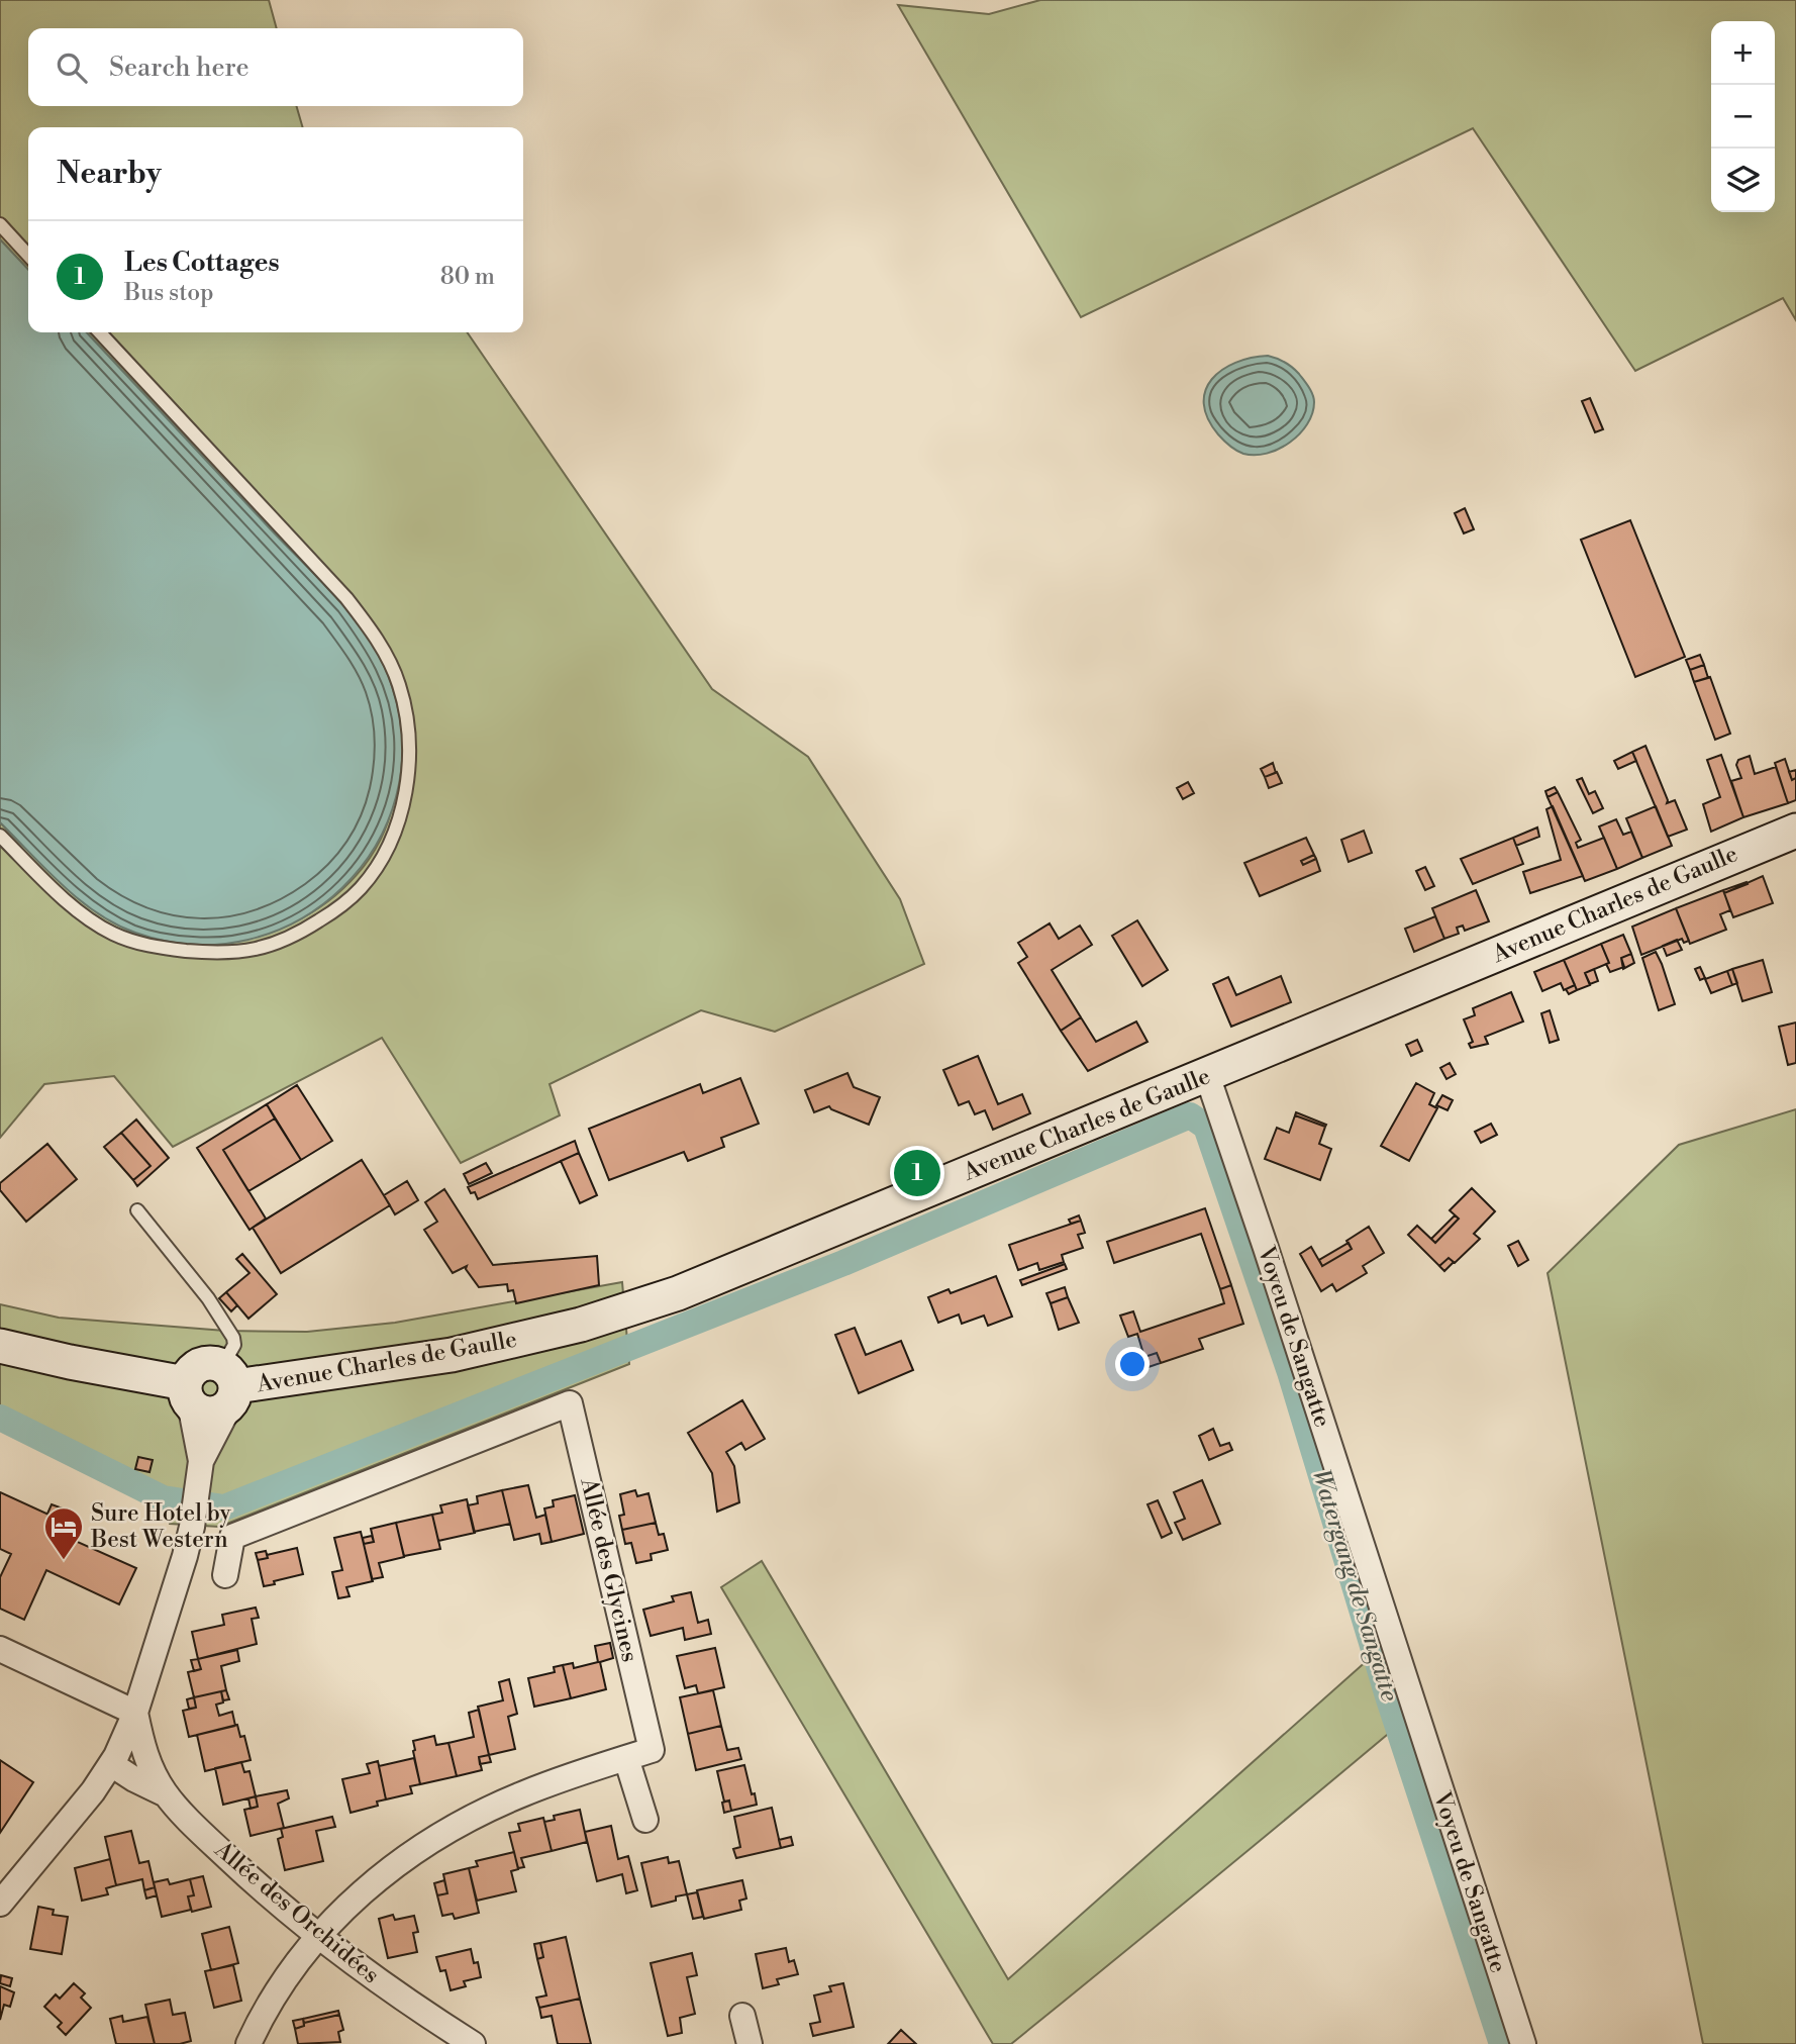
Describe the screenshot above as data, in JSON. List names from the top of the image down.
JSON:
{
  "streets": {
    "main road": ["Avenue Charles de Gaulle"],
    "street": ["Voyeu de Sangatte", "Allée des Glycines", "Allée des Orchidées"]
  },
  "crossings": [
    ["Avenue Charles de Gaulle", "Voyeu de Sangatte"],
    ["Allée des Glycines", "Allée des Orchidées"]
  ],
  "water": ["Watergang de Sangatte"],
  "places": {
    "hotel": ["Sure Hotel by Best Western"]
  },
  "page": {
    "map_buttons": ["+", "−"],
    "search": "Search here",
    "heading": "Nearby",
    "list": [
      {
        "mark": "1",
        "name": "Les Cottages",
        "note": "Bus stop",
        "value": "80 m"
      }
    ],
    "pins": "1"
  }
}
